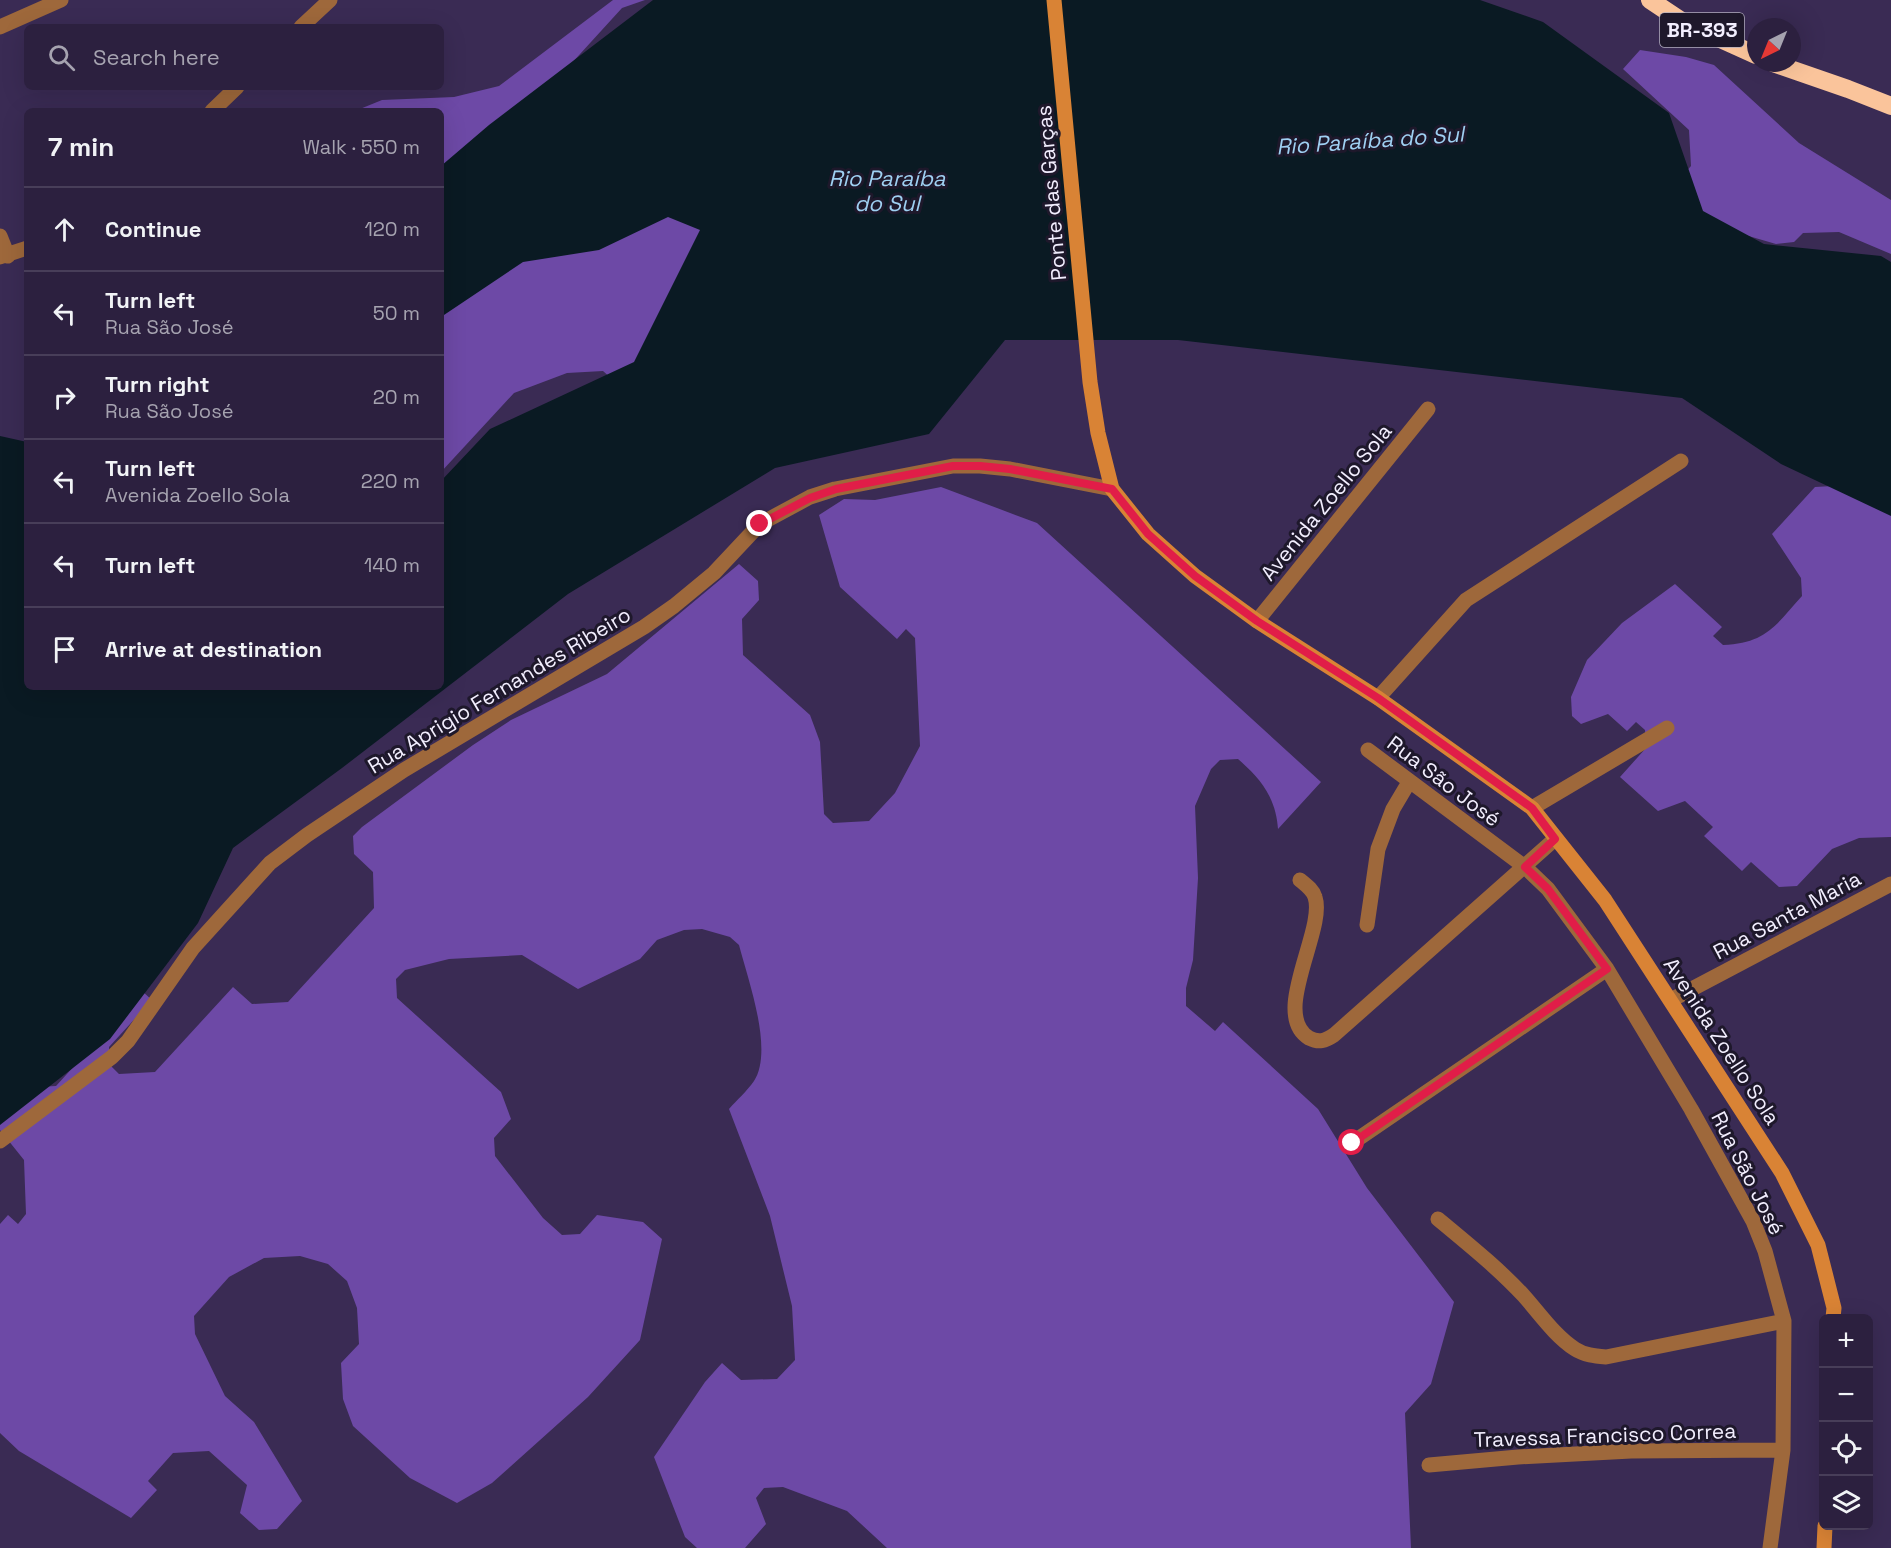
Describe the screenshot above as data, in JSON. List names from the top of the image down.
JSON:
{
  "streets": {
    "highway": ["BR-393"],
    "main road": ["Ponte das Garças", "Avenida Zoello Sola"],
    "street": [
      "Rua Aprigio Fernandes Ribeiro",
      "Rua São José",
      "Rua Santa Maria",
      "Travessa Francisco Correa"
    ]
  },
  "crossings": [
    ["Ponte das Garças", "Avenida Zoello Sola"],
    ["Avenida Zoello Sola", "Rua Aprigio Fernandes Ribeiro"],
    ["Avenida Zoello Sola", "Rua Santa Maria"],
    ["Rua São José", "Travessa Francisco Correa"]
  ],
  "water": ["Rio Paraíba do Sul"],
  "north": "bottom left",
  "page": {
    "search": "Search here",
    "heading": ["7 min", "Walk · 550 m"],
    "list": [
      ["Continue", "120 m"],
      ["Turn left", "Rua São José", "50 m"],
      ["Turn right", "Rua São José", "20 m"],
      ["Turn left", "Avenida Zoello Sola", "220 m"],
      ["Turn left", "140 m"],
      "Arrive at destination"
    ],
    "map_buttons": ["+", "−"]
  }
}
